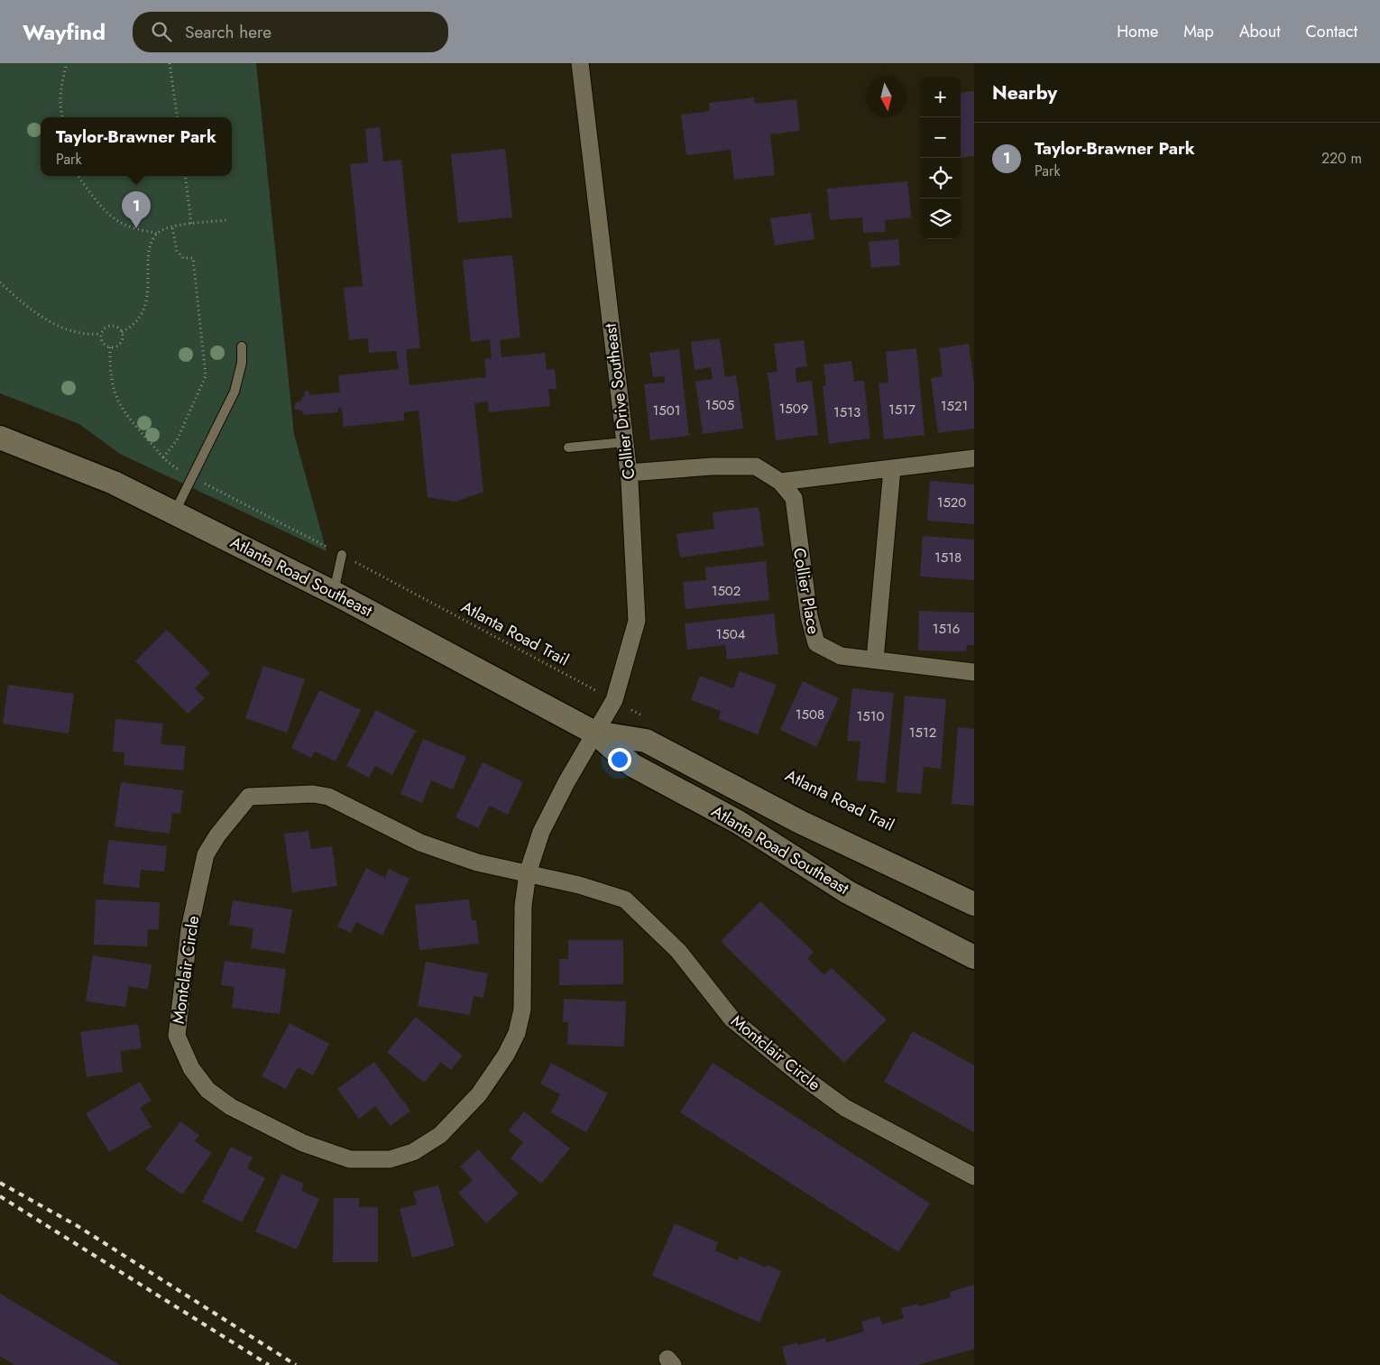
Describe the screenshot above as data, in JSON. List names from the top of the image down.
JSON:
{
  "streets": {
    "main road": ["Atlanta Road Southeast"],
    "street": ["Collier Drive Southeast", "Collier Place", "Montclair Circle"],
    "path": ["Atlanta Road Trail"]
  },
  "crossings": [
    ["Collier Drive Southeast", "Atlanta Road Southeast"],
    ["Collier Drive Southeast", "Collier Place"],
    ["Collier Drive Southeast", "Atlanta Road Trail"],
    ["Collier Drive Southeast", "Montclair Circle"],
    ["Atlanta Road Southeast", "Montclair Circle"]
  ],
  "house_numbers": [
    "1505",
    "1521",
    "1509",
    "1517",
    "1501",
    "1513",
    "1520",
    "1518",
    "1502",
    "1516",
    "1504",
    "1508",
    "1510",
    "1512"
  ],
  "north": "bottom",
  "page": {
    "header": "Wayfind",
    "search": "Search here",
    "nav": [
      "Home",
      "Map",
      "About",
      "Contact"
    ],
    "heading": "Nearby",
    "map_buttons": ["+", "−"],
    "popup": ["Taylor-Brawner Park", "Park"],
    "list": [
      {
        "mark": "1",
        "name": "Taylor-Brawner Park",
        "note": "Park",
        "value": "220 m"
      }
    ],
    "pins": "1"
  }
}
